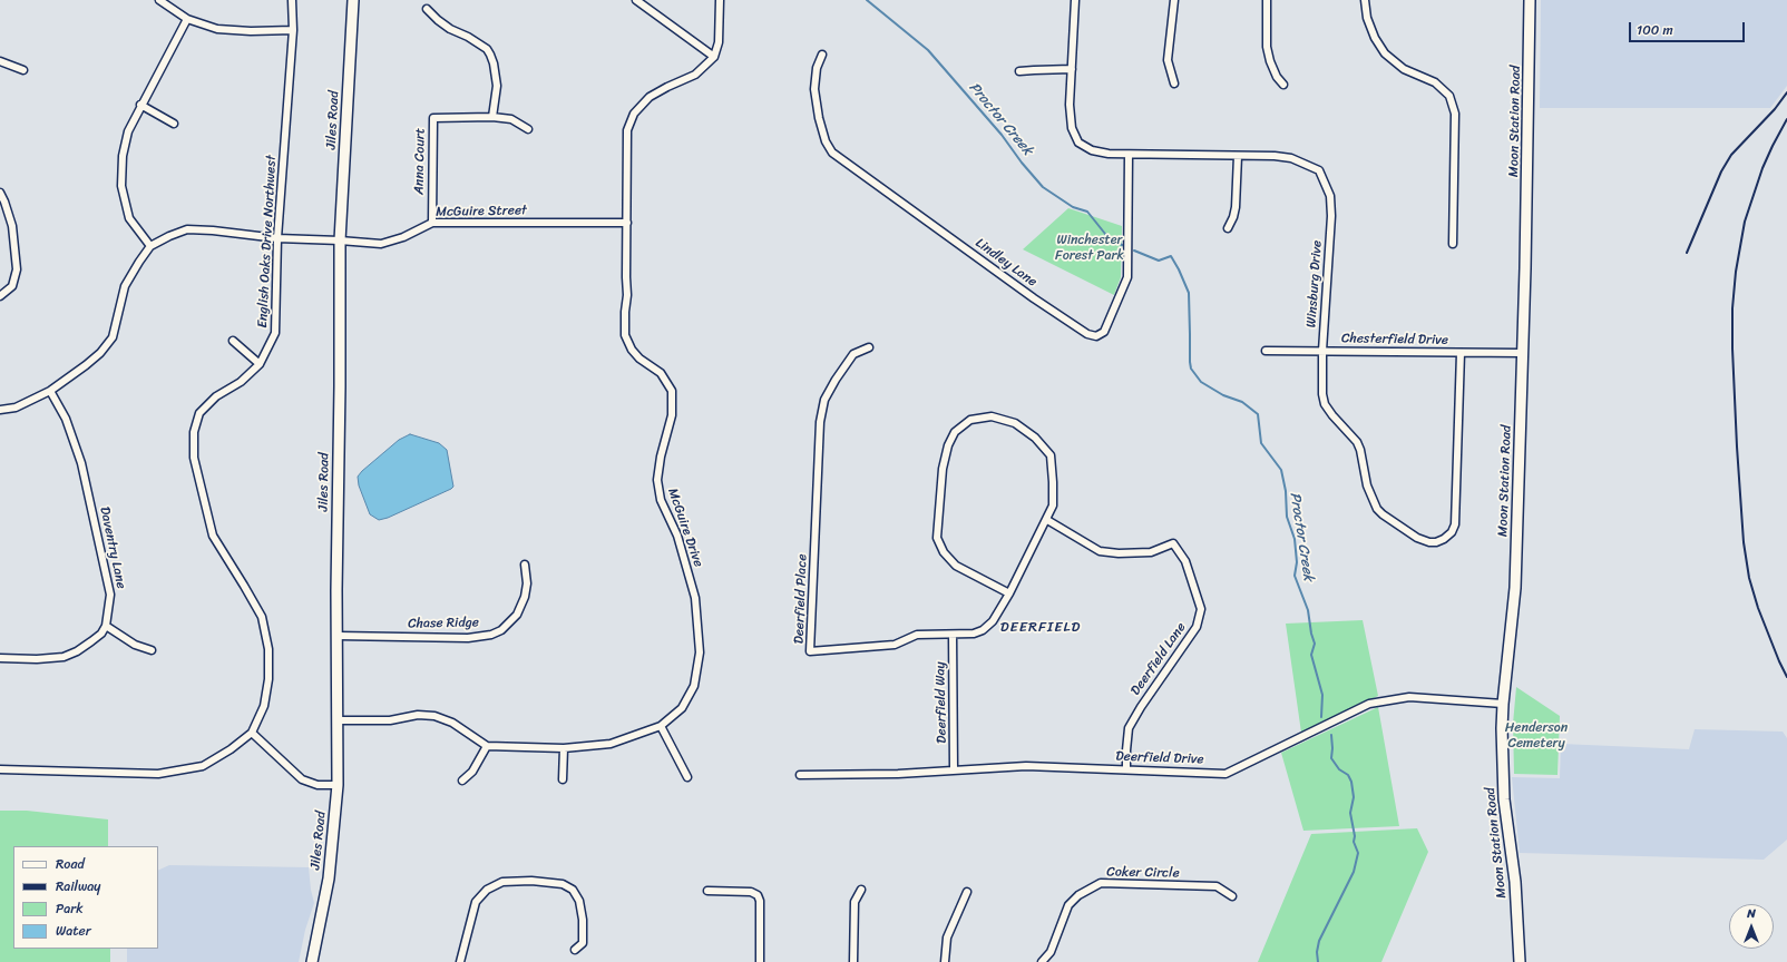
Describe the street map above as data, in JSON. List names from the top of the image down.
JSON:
{
  "streets": {
    "street": [
      "Jiles Road",
      "Moon Station Road",
      "Anna Court",
      "McGuire Street",
      "English Oaks Drive Northwest",
      "Lindley Lane",
      "Winsburg Drive",
      "Chesterfield Drive",
      "McGuire Drive",
      "Daventry Lane",
      "Deerfield Place",
      "Chase Ridge",
      "Deerfield Lane",
      "Deerfield Way",
      "Deerfield Drive",
      "Coker Circle"
    ]
  },
  "crossings": [
    ["Jiles Road", "McGuire Street"],
    ["Jiles Road", "Chase Ridge"],
    ["Moon Station Road", "Chesterfield Drive"],
    ["Moon Station Road", "Deerfield Drive"],
    ["Anna Court", "McGuire Street"],
    ["McGuire Street", "English Oaks Drive Northwest"],
    ["McGuire Street", "McGuire Drive"],
    ["Lindley Lane", "Winsburg Drive"],
    ["Winsburg Drive", "Chesterfield Drive"],
    ["Deerfield Place", "Deerfield Lane"],
    ["Deerfield Place", "Deerfield Way"],
    ["Deerfield Lane", "Deerfield Drive"],
    ["Deerfield Way", "Deerfield Drive"]
  ],
  "districts": ["DEERFIELD"],
  "water": ["Proctor Creek"],
  "parks": ["Winchester Forest Park", "Henderson Cemetery"],
  "legend": [
    "Road",
    "Railway",
    "Park",
    "Water"
  ],
  "scale_bar": "100 m",
  "north": "top"
}
